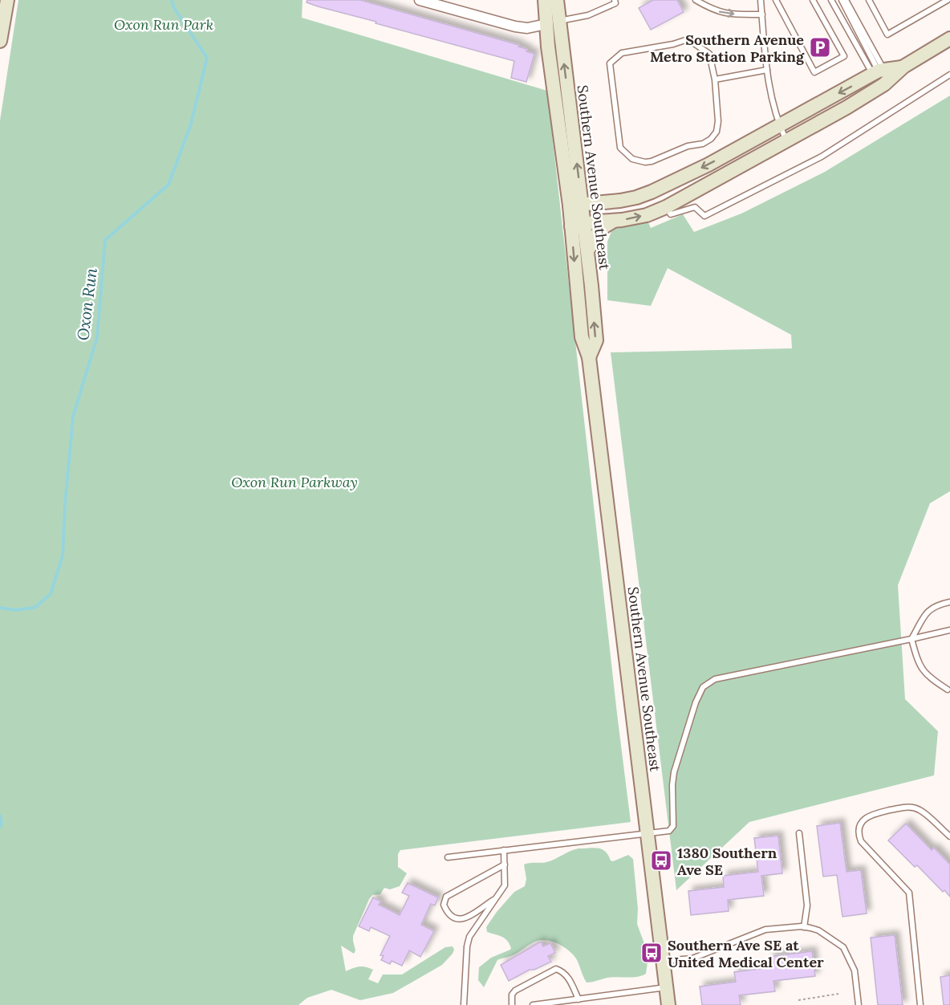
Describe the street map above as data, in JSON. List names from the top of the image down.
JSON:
{
  "streets": {
    "main road": ["Southern Avenue Southeast"]
  },
  "water": ["Oxon Run"],
  "parks": ["Oxon Run Park", "Oxon Run Parkway"],
  "places": {
    "parking": ["Southern Avenue Metro Station Parking"],
    "bus stop": ["1380 Southern Ave SE", "Southern Ave SE at United Medical Center"]
  }
}
